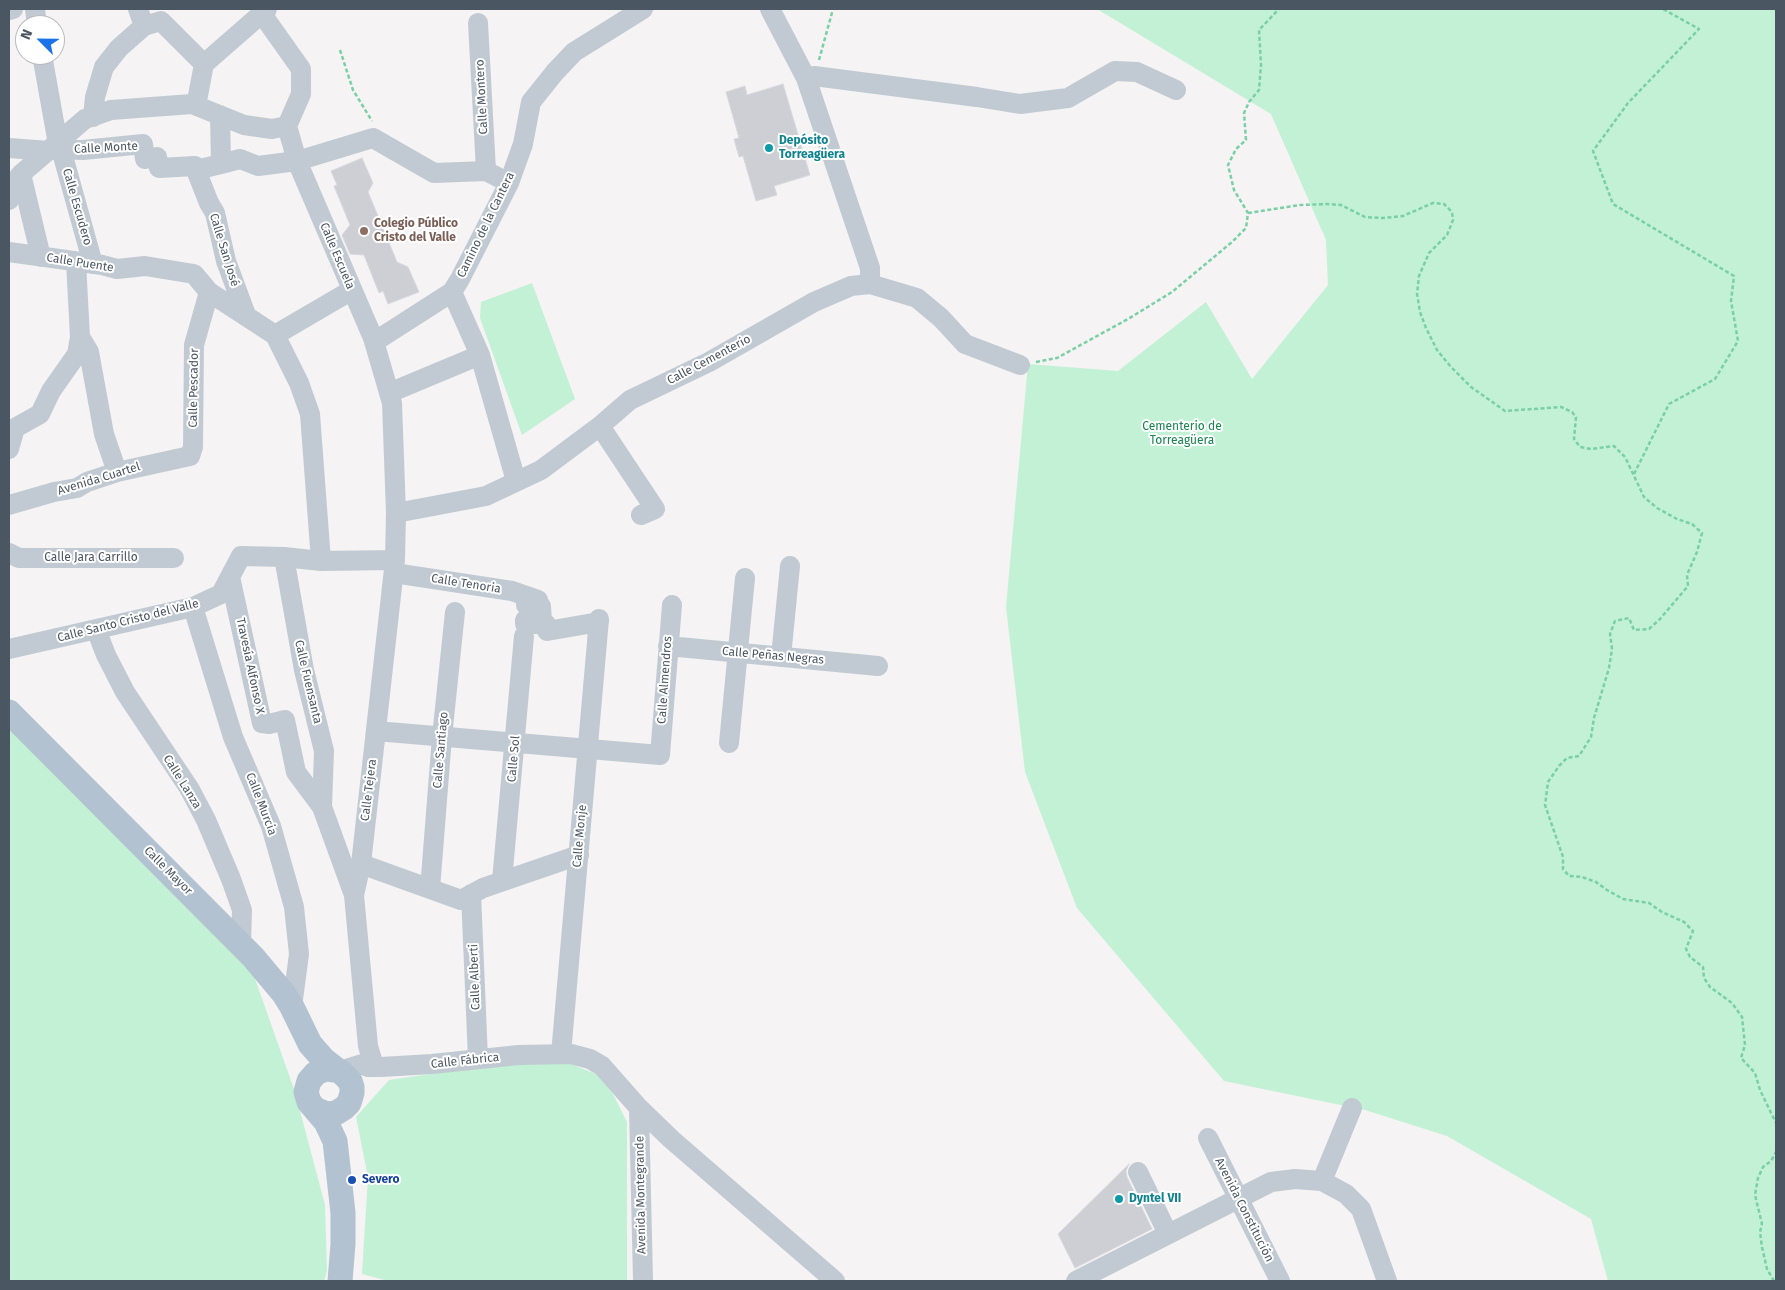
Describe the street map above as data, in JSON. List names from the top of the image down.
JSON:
{
  "streets": {
    "main road": ["Calle Mayor"],
    "street": [
      "Calle Montero",
      "Calle Monte",
      "Calle Escudero",
      "Camino de la Cantera",
      "Calle San José",
      "Calle Escuela",
      "Calle Puente",
      "Calle Cementerio",
      "Calle Pescador",
      "Avenida Cuartel",
      "Calle Jara Carrillo",
      "Calle Tenoria",
      "Calle Santo Cristo del Valle",
      "Calle Peñas Negras",
      "Travesía Alfonso X",
      "Calle Almendros",
      "Calle Fuensanta",
      "Calle Santiago",
      "Calle Sol",
      "Calle Lanza",
      "Calle Tejera",
      "Calle Murcia",
      "Calle Monje",
      "Calle Alberti",
      "Calle Fábrica",
      "Avenida Montegrande",
      "Avenida Constitución"
    ]
  },
  "crossings": [
    ["Calle Monte", "Calle Escudero"],
    ["Calle Monte", "Calle San José"],
    ["Calle Escudero", "Calle Puente"],
    ["Camino de la Cantera", "Calle Cementerio"],
    ["Calle San José", "Calle Puente"],
    ["Calle Escuela", "Calle Cementerio"],
    ["Calle Escuela", "Calle Tejera"],
    ["Calle Puente", "Calle Pescador"],
    ["Calle Cementerio", "Calle Tejera"],
    ["Calle Pescador", "Avenida Cuartel"],
    ["Calle Tenoria", "Calle Santo Cristo del Valle"],
    ["Calle Tenoria", "Calle Fuensanta"],
    ["Calle Tenoria", "Calle Tejera"],
    ["Calle Tenoria", "Calle Monje"],
    ["Calle Santo Cristo del Valle", "Travesía Alfonso X"],
    ["Calle Santo Cristo del Valle", "Calle Fuensanta"],
    ["Calle Santo Cristo del Valle", "Calle Lanza"],
    ["Calle Santo Cristo del Valle", "Calle Murcia"],
    ["Calle Peñas Negras", "Calle Almendros"],
    ["Travesía Alfonso X", "Calle Fuensanta"],
    ["Travesía Alfonso X", "Calle Tejera"],
    ["Calle Almendros", "Calle Monje"],
    ["Calle Lanza", "Calle Mayor"],
    ["Calle Tejera", "Calle Fábrica"],
    ["Calle Murcia", "Calle Mayor"],
    ["Calle Monje", "Calle Fábrica"],
    ["Calle Mayor", "Calle Fábrica"],
    ["Calle Alberti", "Calle Fábrica"],
    ["Calle Fábrica", "Avenida Montegrande"]
  ],
  "parks": ["Cementerio de Torreagüera"],
  "places": [
    "Depósito Torreagüera",
    "Colegio Público Cristo del Valle",
    "Severo",
    "Dyntel VII"
  ],
  "north": "top left"
}
